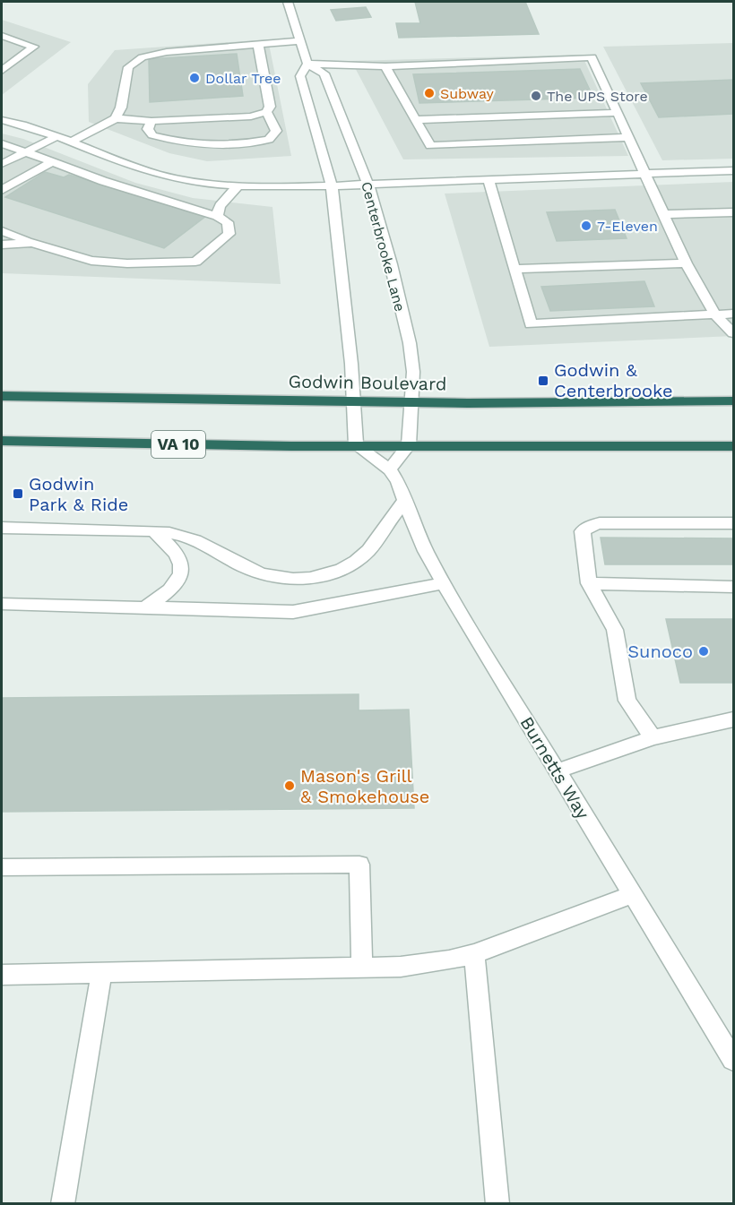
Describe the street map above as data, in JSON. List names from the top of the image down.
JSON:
{
  "streets": {
    "highway": ["Godwin Boulevard", "VA 10"],
    "street": ["Centerbrooke Lane", "Burnetts Way"]
  },
  "crossings": [
    ["Centerbrooke Lane", "Godwin Boulevard"],
    ["Centerbrooke Lane", "VA 10"],
    ["VA 10", "Burnetts Way"]
  ],
  "places": {
    "other": [
      "Dollar Tree",
      "Subway",
      "The UPS Store",
      "7-Eleven",
      "Sunoco",
      "Mason's Grill & Smokehouse"
    ],
    "transit": ["Godwin & Centerbrooke", "Godwin Park & Ride"]
  }
}
